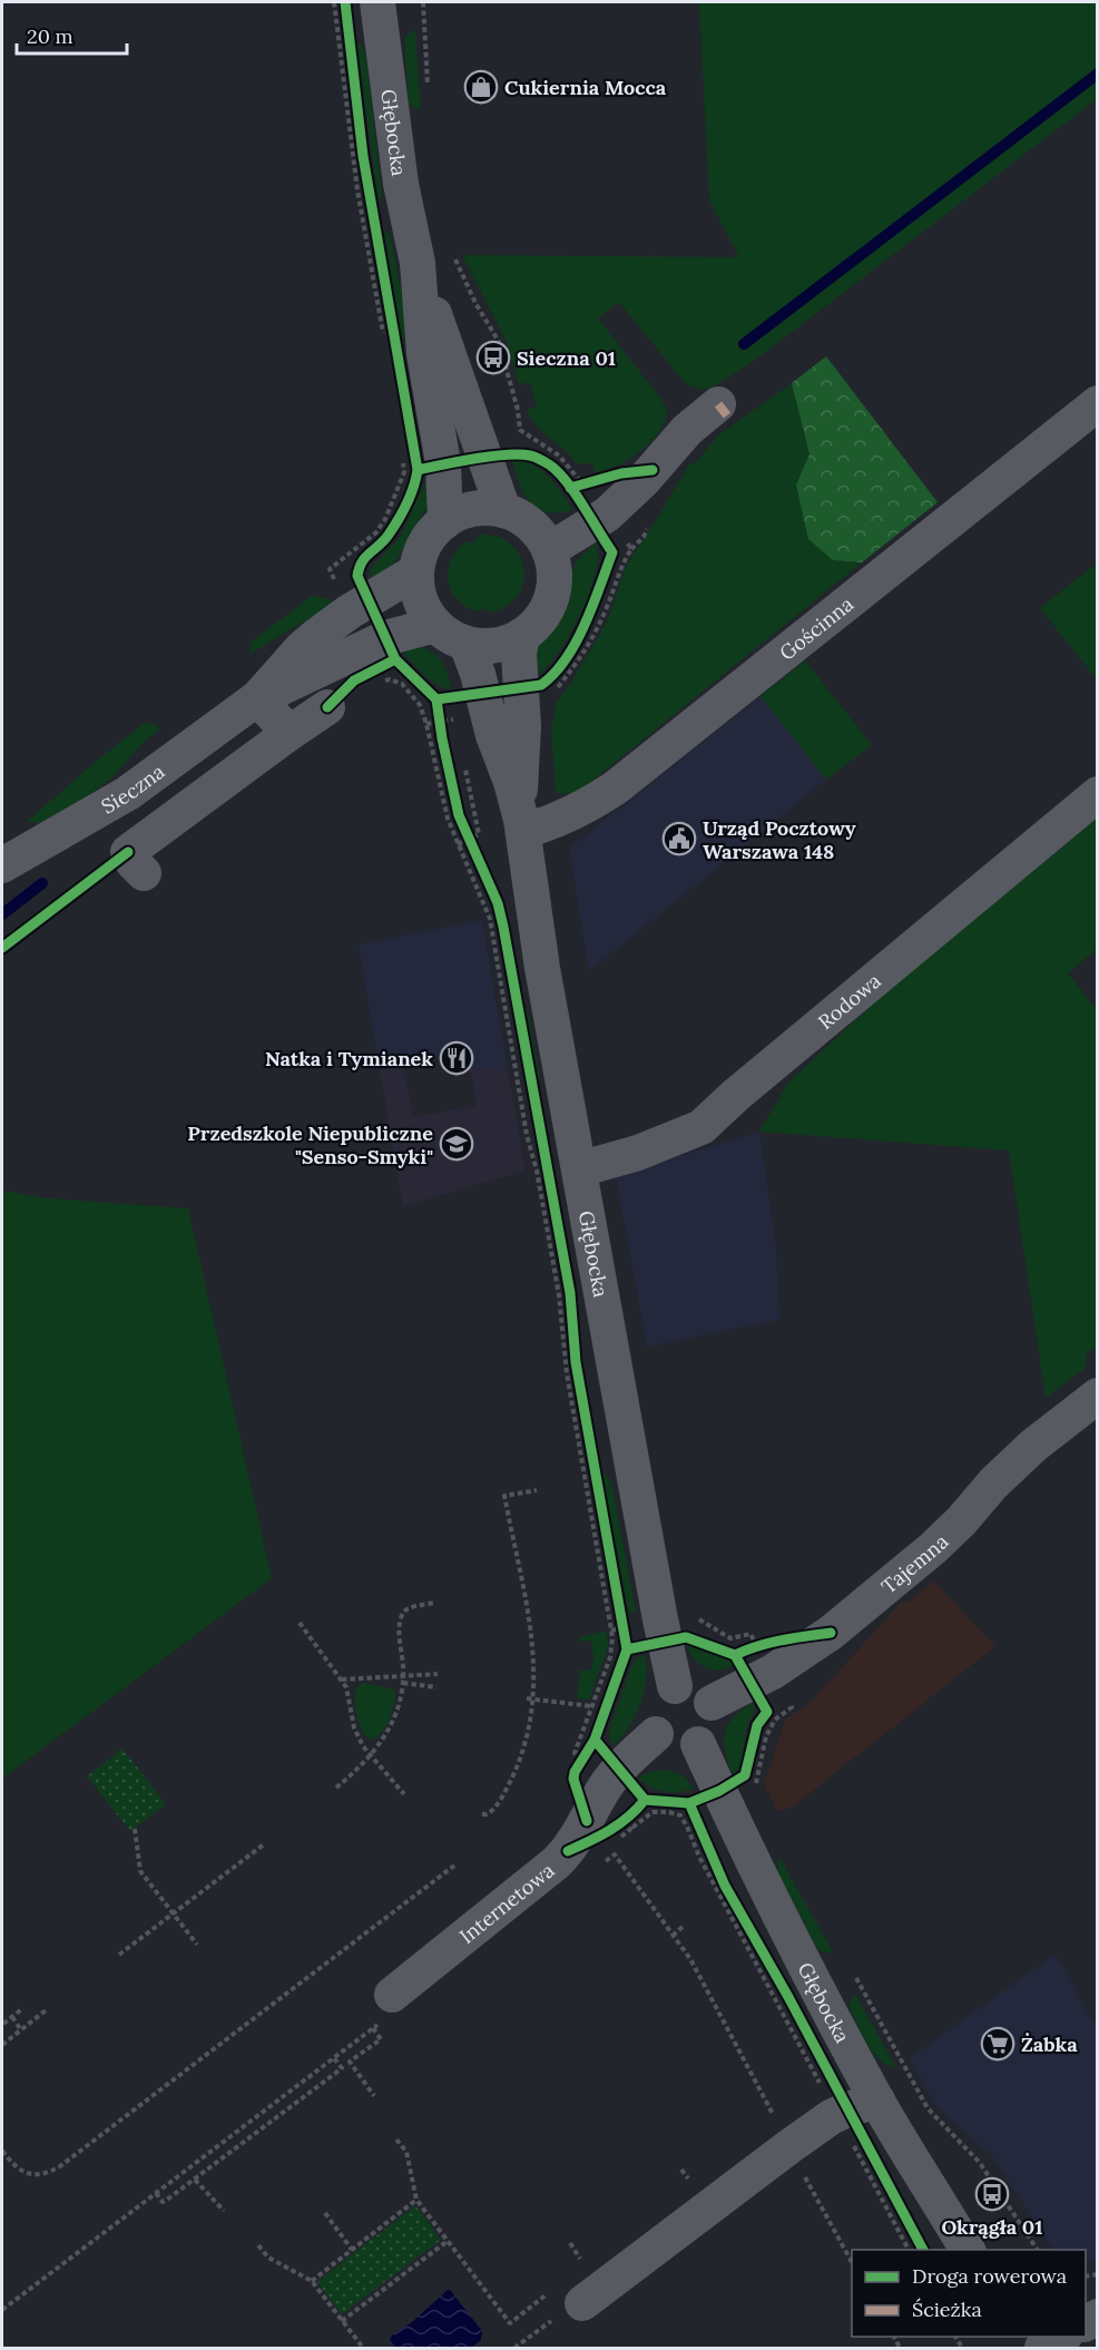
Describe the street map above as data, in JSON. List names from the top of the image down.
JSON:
{
  "streets": {
    "street": [
      "Głębocka",
      "Gościnna",
      "Sieczna",
      "Rodowa",
      "Tajemna",
      "Internetowa"
    ]
  },
  "crossings": [
    ["Głębocka", "Gościnna"],
    ["Głębocka", "Sieczna"],
    ["Głębocka", "Rodowa"],
    ["Głębocka", "Tajemna"],
    ["Głębocka", "Internetowa"],
    ["Tajemna", "Internetowa"]
  ],
  "places": {
    "shop": ["Cukiernia Mocca"],
    "bus stop": ["Sieczna 01", "Okrągła 01"],
    "public building": ["Urząd Pocztowy Warszawa 148"],
    "restaurant": ["Natka i Tymianek"],
    "school or university": ["Przedszkole Niepubliczne \"Senso-Smyki\""],
    "supermarket": ["Żabka"]
  },
  "legend": ["Droga rowerowa", "Ścieżka"],
  "scale_bar": "20 m"
}
